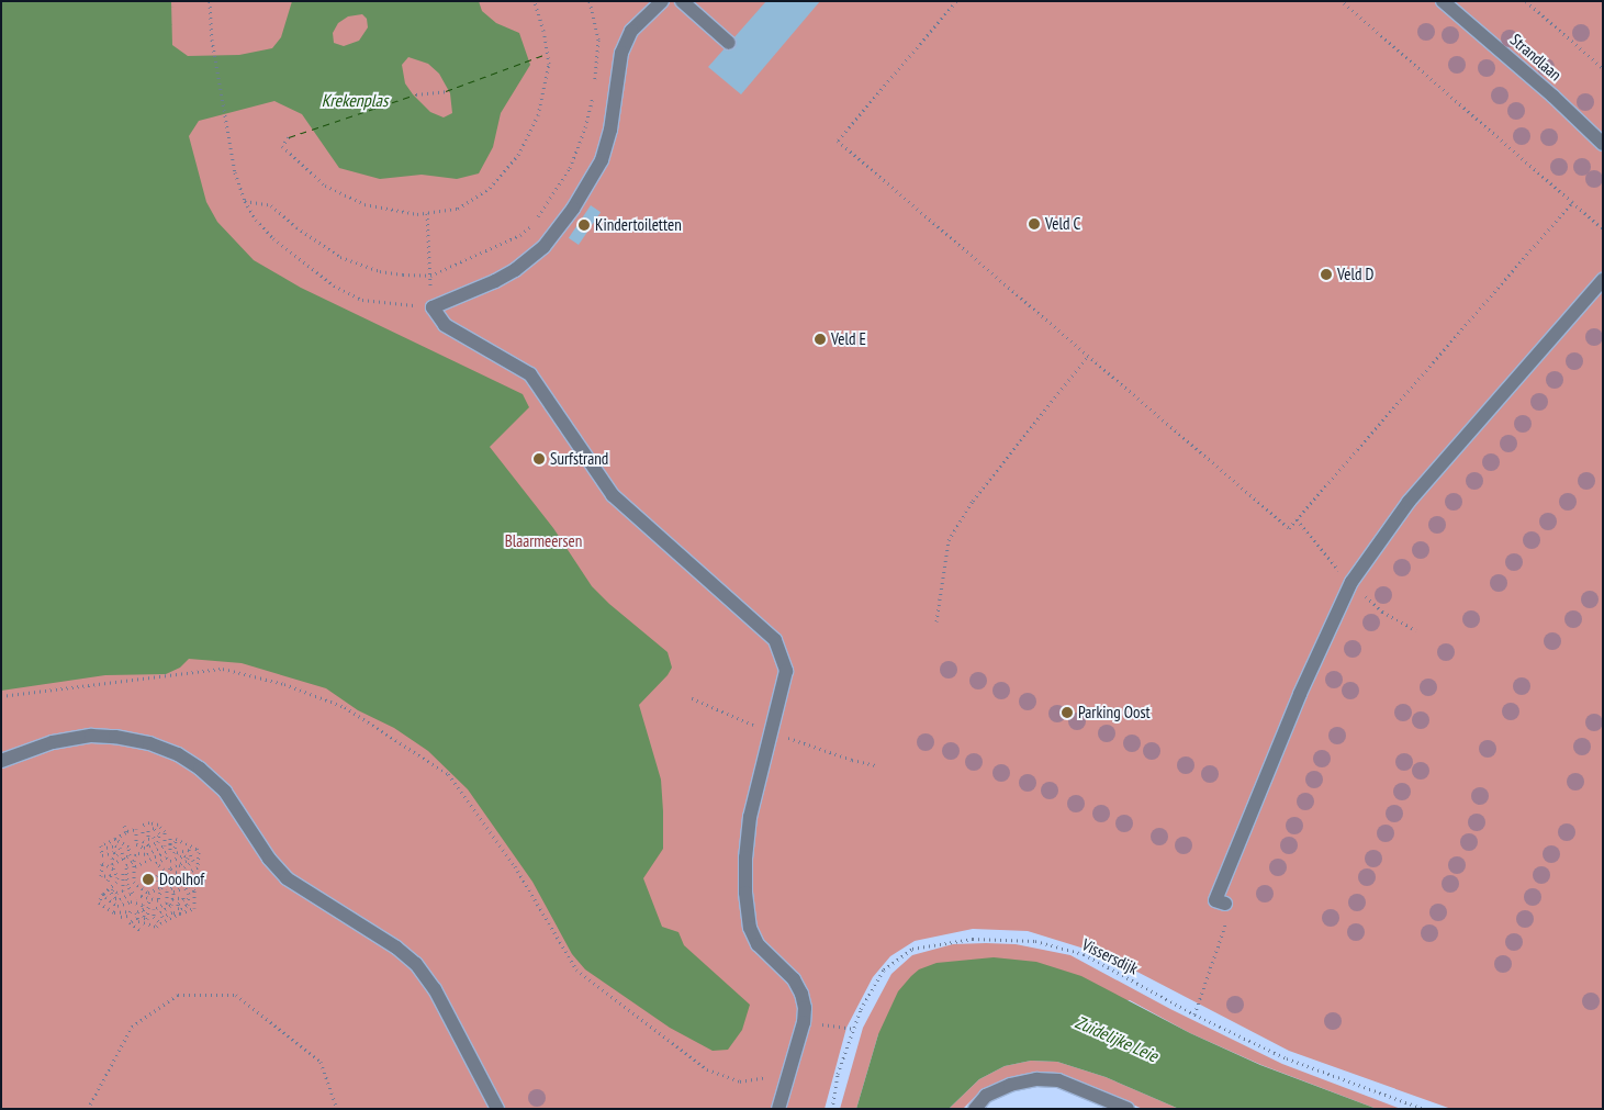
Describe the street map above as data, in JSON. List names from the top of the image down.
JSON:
{
  "streets": {
    "street": ["Strandlaan"],
    "path": ["Vissersdijk"]
  },
  "water": ["Krekenplas", "Zuidelijke Leie"],
  "parks": ["Blaarmeersen"],
  "places": [
    "Veld C",
    "Kindertoiletten",
    "Veld D",
    "Veld E",
    "Surfstrand",
    "Parking Oost",
    "Doolhof"
  ]
}
